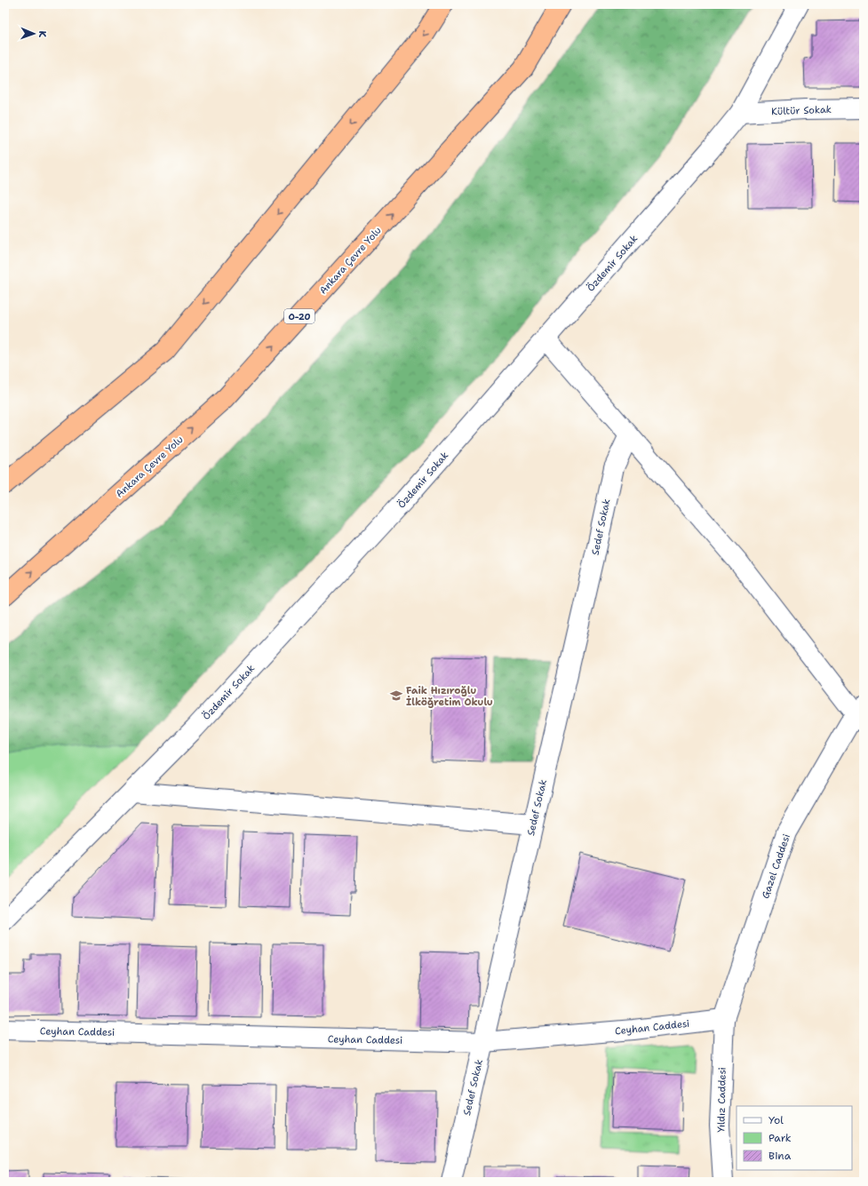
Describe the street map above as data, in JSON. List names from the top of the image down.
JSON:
{
  "streets": {
    "highway": ["Ankara Çevre Yolu", "O-20"],
    "street": [
      "Kültür Sokak",
      "Özdemir Sokak",
      "Sedef Sokak",
      "Gazel Caddesi",
      "Ceyhan Caddesi",
      "Yıldız Caddesi"
    ]
  },
  "crossings": [
    ["Kültür Sokak", "Özdemir Sokak"],
    ["Sedef Sokak", "Ceyhan Caddesi"],
    ["Gazel Caddesi", "Ceyhan Caddesi"],
    ["Gazel Caddesi", "Yıldız Caddesi"],
    ["Ceyhan Caddesi", "Yıldız Caddesi"]
  ],
  "places": {
    "school or university": ["Faik Hızıroğlu İlköğretim Okulu"]
  },
  "legend": ["Yol", "Park", "Bina"],
  "north": "right"
}
